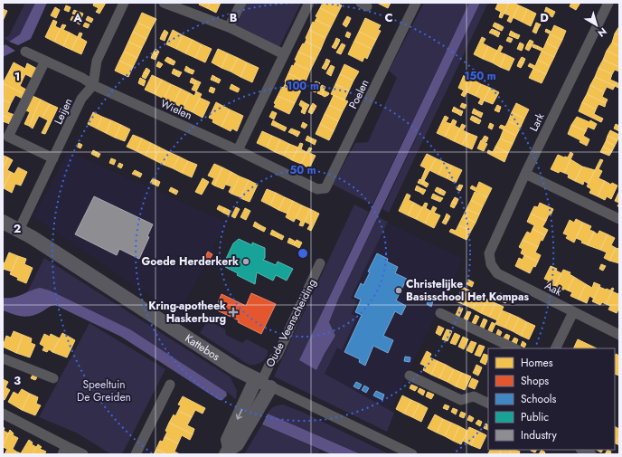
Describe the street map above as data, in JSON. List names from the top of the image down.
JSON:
{
  "streets": {
    "street": [
      "Poelen",
      "Wielen",
      "Leijen",
      "Lark",
      "Aak",
      "Oude Veenscheiding",
      "Kattebos"
    ]
  },
  "crossings": [
    ["Poelen", "Wielen"],
    ["Wielen", "Leijen"],
    ["Leijen", "Kattebos"],
    ["Lark", "Aak"],
    ["Oude Veenscheiding", "Kattebos"]
  ],
  "parks": ["Speeltuin De Greiden"],
  "places": {
    "other": ["Goede Herderkerk", "Christelijke Basisschool Het Kompas"],
    "health": ["Kring-apotheek Haskerburg"]
  },
  "legend": [
    "Homes",
    "Shops",
    "Schools",
    "Public",
    "Industry"
  ],
  "north": "bottom right",
  "grid": {
    "columns": [
      "A",
      "B",
      "C",
      "D"
    ],
    "rows": ["1", "2", "3"]
  },
  "rings": ["150 m", "100 m", "50 m"]
}
